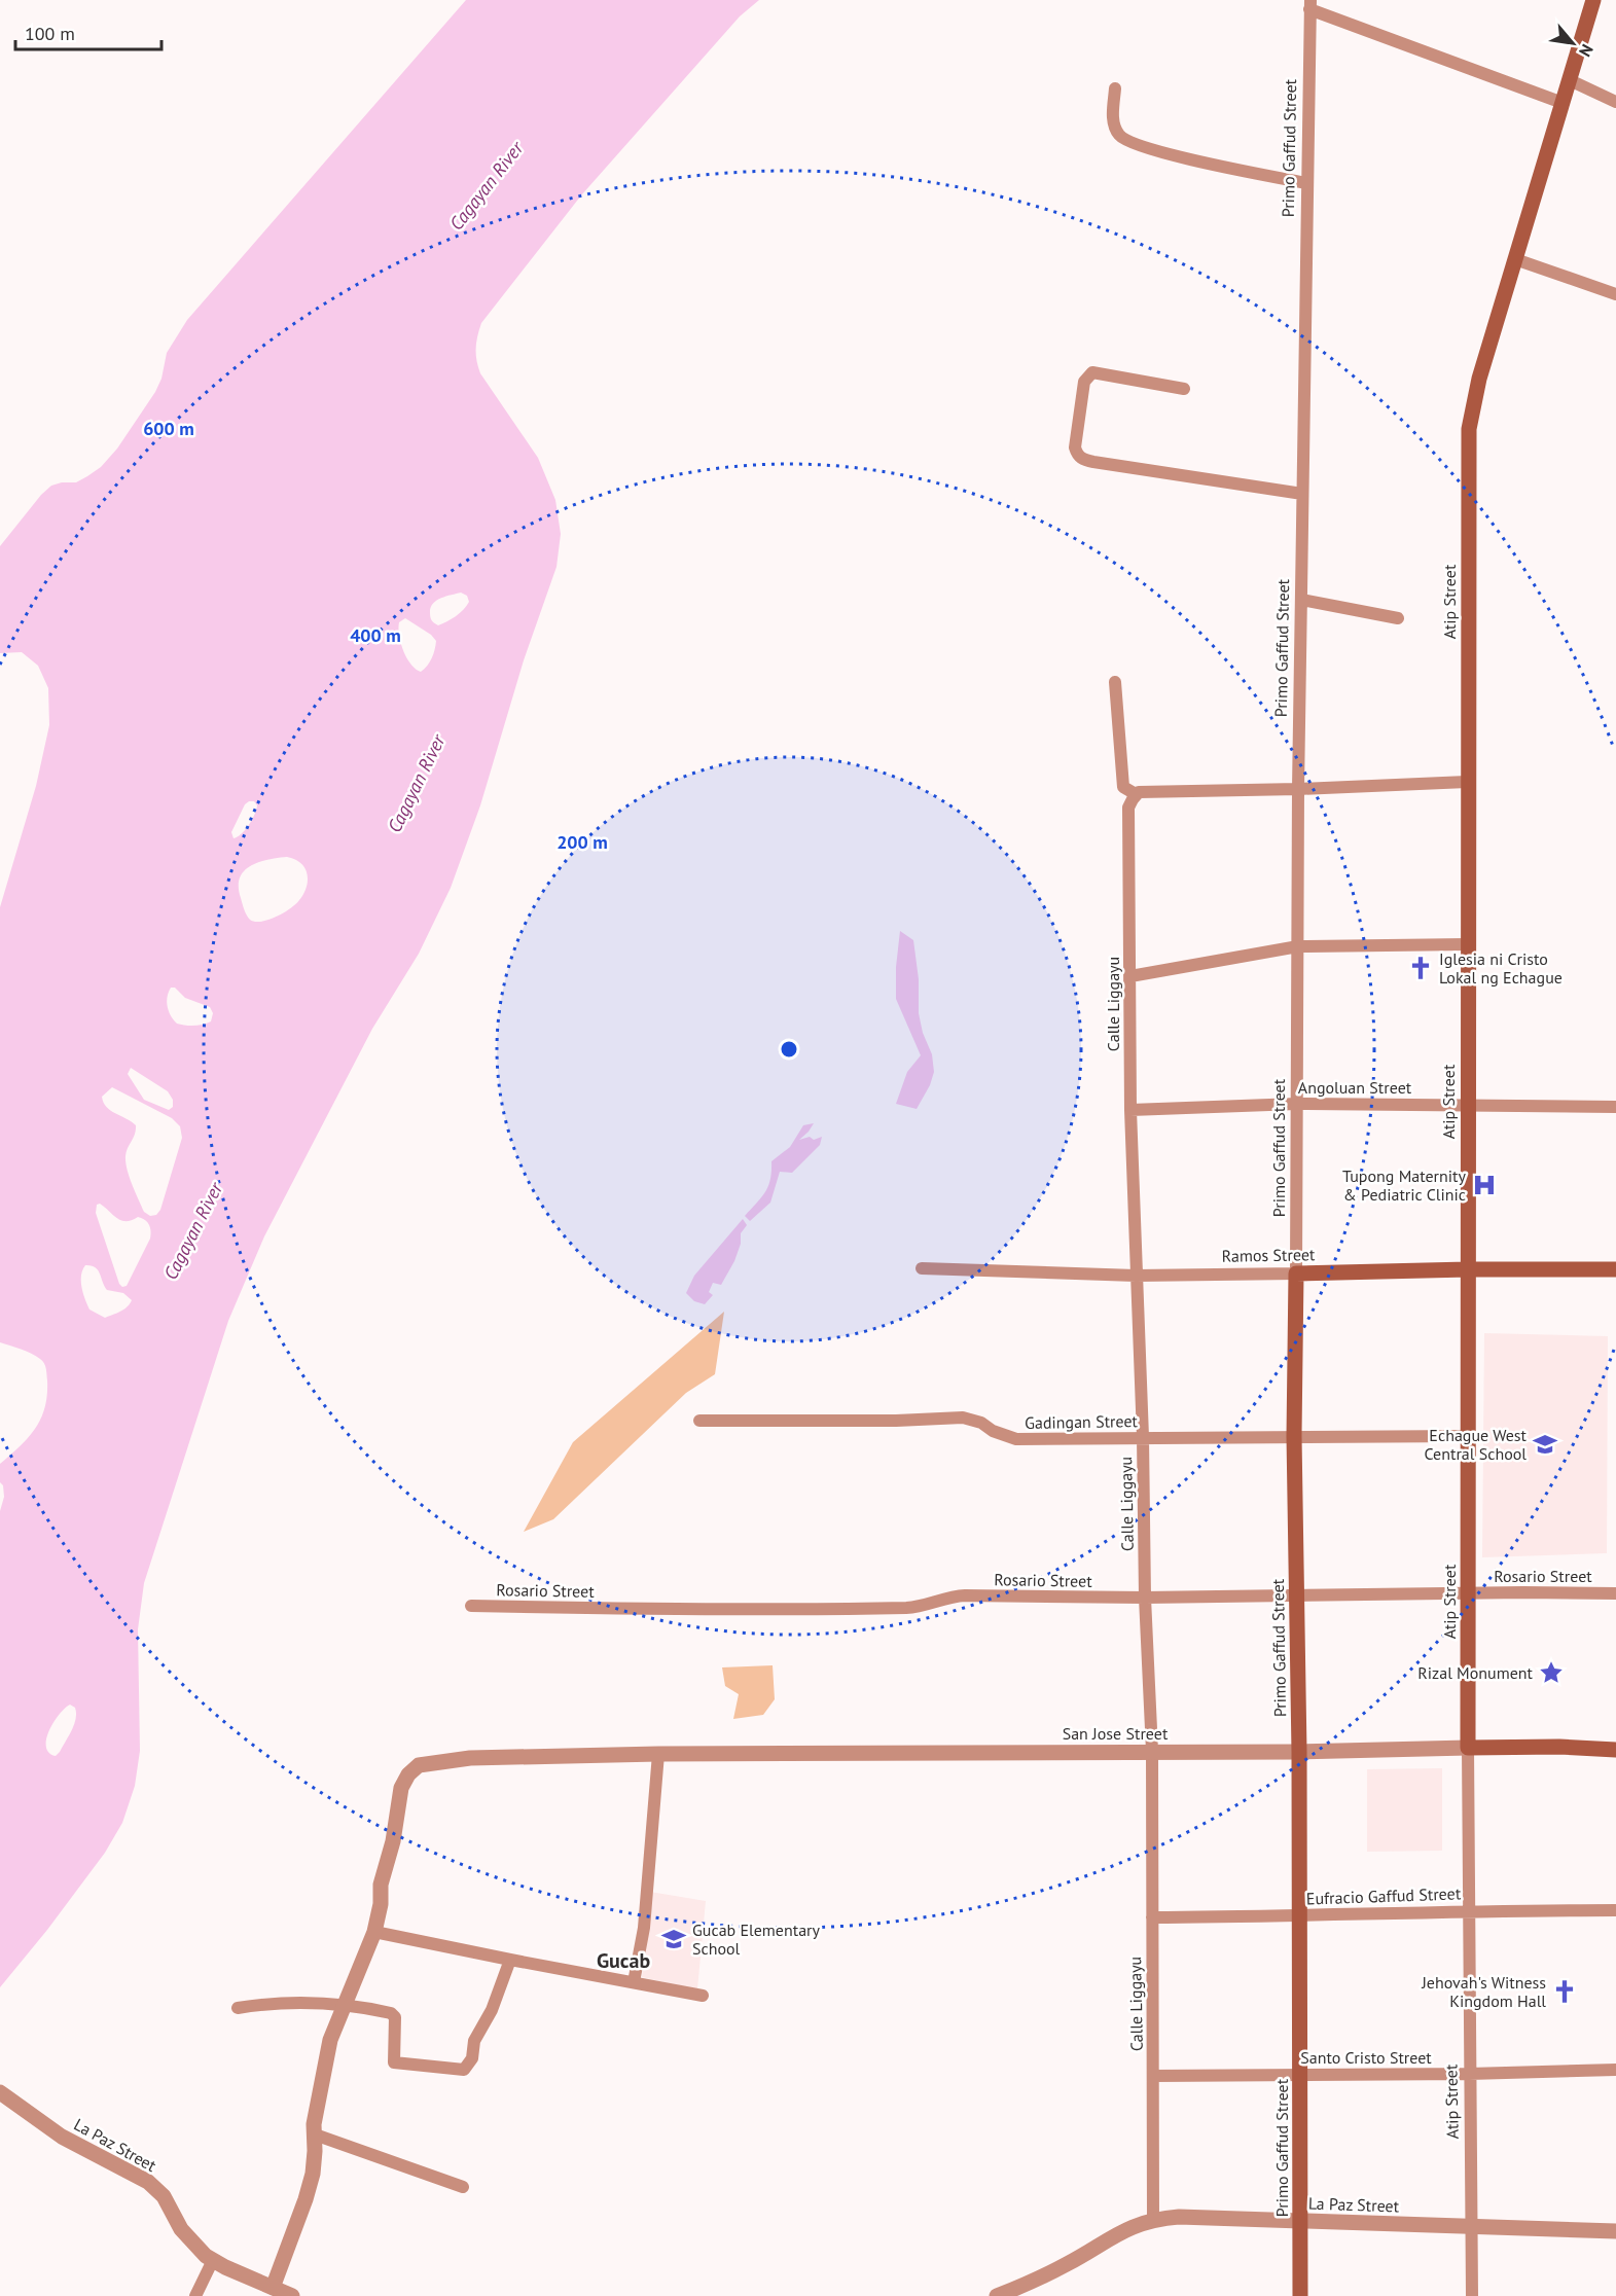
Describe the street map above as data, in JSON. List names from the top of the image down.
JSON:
{
  "streets": {
    "main road": [
      "Primo Gaffud Street",
      "Atip Street",
      "Ramos Street",
      "San Jose Street"
    ],
    "street": [
      "Calle Liggayu",
      "Angoluan Street",
      "Gadingan Street",
      "Rosario Street",
      "Eufracio Gaffud Street",
      "Santo Cristo Street",
      "La Paz Street"
    ]
  },
  "crossings": [
    ["Primo Gaffud Street", "Angoluan Street"],
    ["Primo Gaffud Street", "Ramos Street"],
    ["Primo Gaffud Street", "Gadingan Street"],
    ["Primo Gaffud Street", "Rosario Street"],
    ["Primo Gaffud Street", "San Jose Street"],
    ["Primo Gaffud Street", "Eufracio Gaffud Street"],
    ["Primo Gaffud Street", "Santo Cristo Street"],
    ["Primo Gaffud Street", "La Paz Street"],
    ["Atip Street", "Angoluan Street"],
    ["Atip Street", "Ramos Street"],
    ["Atip Street", "Gadingan Street"],
    ["Atip Street", "Rosario Street"],
    ["Atip Street", "San Jose Street"],
    ["Atip Street", "Eufracio Gaffud Street"],
    ["Atip Street", "Santo Cristo Street"],
    ["Atip Street", "La Paz Street"],
    ["Calle Liggayu", "Angoluan Street"],
    ["Calle Liggayu", "Ramos Street"],
    ["Calle Liggayu", "Gadingan Street"],
    ["Calle Liggayu", "Rosario Street"],
    ["Calle Liggayu", "San Jose Street"],
    ["Calle Liggayu", "Eufracio Gaffud Street"],
    ["Calle Liggayu", "Santo Cristo Street"],
    ["Calle Liggayu", "La Paz Street"],
    ["San Jose Street", "La Paz Street"]
  ],
  "districts": ["Gucab"],
  "water": ["Cagayan River"],
  "places": {
    "church": ["Iglesia ni Cristo Lokal ng Echague", "Jehovah's Witness Kingdom Hall"],
    "hospital": ["Tupong Maternity & Pediatric Clinic"],
    "school or university": ["Echague West Central School", "Gucab Elementary School"],
    "place": ["Rizal Monument"]
  },
  "scale_bar": "100 m",
  "north": "bottom right",
  "rings": ["600 m", "400 m", "200 m"]
}
